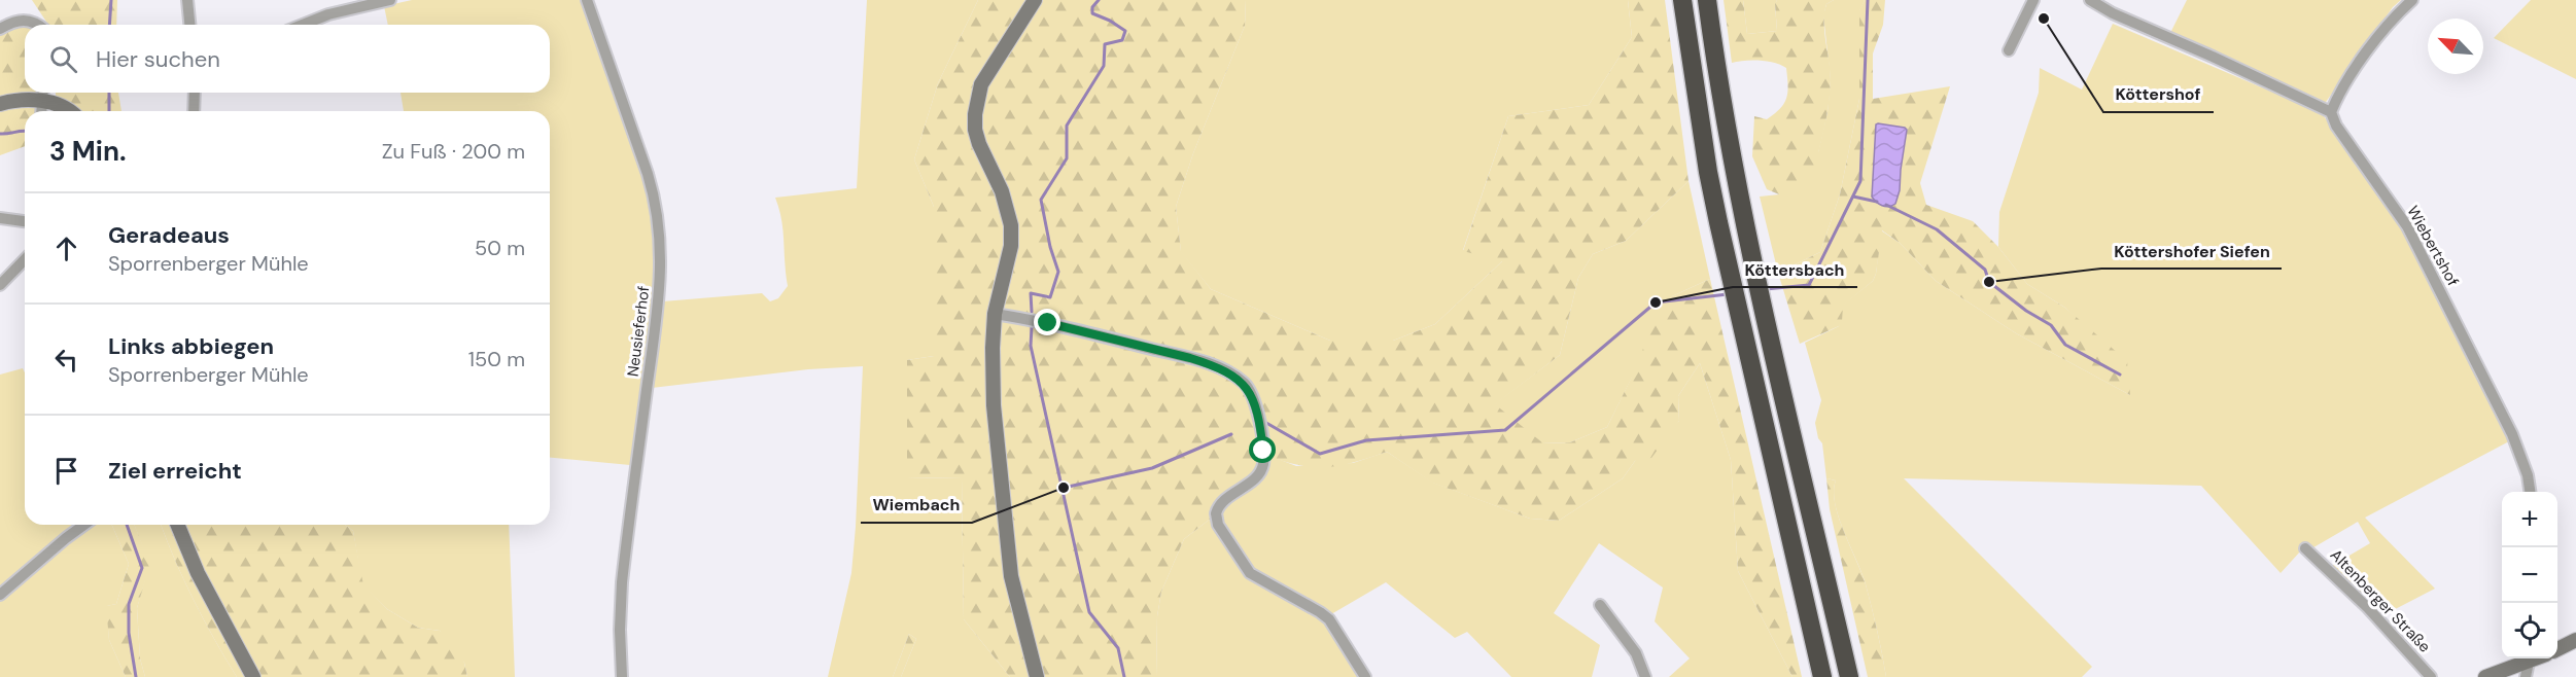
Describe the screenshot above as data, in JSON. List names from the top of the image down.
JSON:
{
  "streets": {
    "street": ["Wiebertshof", "Neusieferhof", "Altenberger Straße"]
  },
  "places": [
    "Köttershof",
    "Köttershofer Siefen",
    "Köttersbach",
    "Wiembach"
  ],
  "north": "top left",
  "page": {
    "search": "Hier suchen",
    "heading": ["3 Min.", "Zu Fuß · 200 m"],
    "list": [
      ["Geradeaus", "Sporrenberger Mühle", "50 m"],
      ["Links abbiegen", "Sporrenberger Mühle", "150 m"],
      "Ziel erreicht"
    ],
    "map_buttons": ["+", "−"]
  }
}
